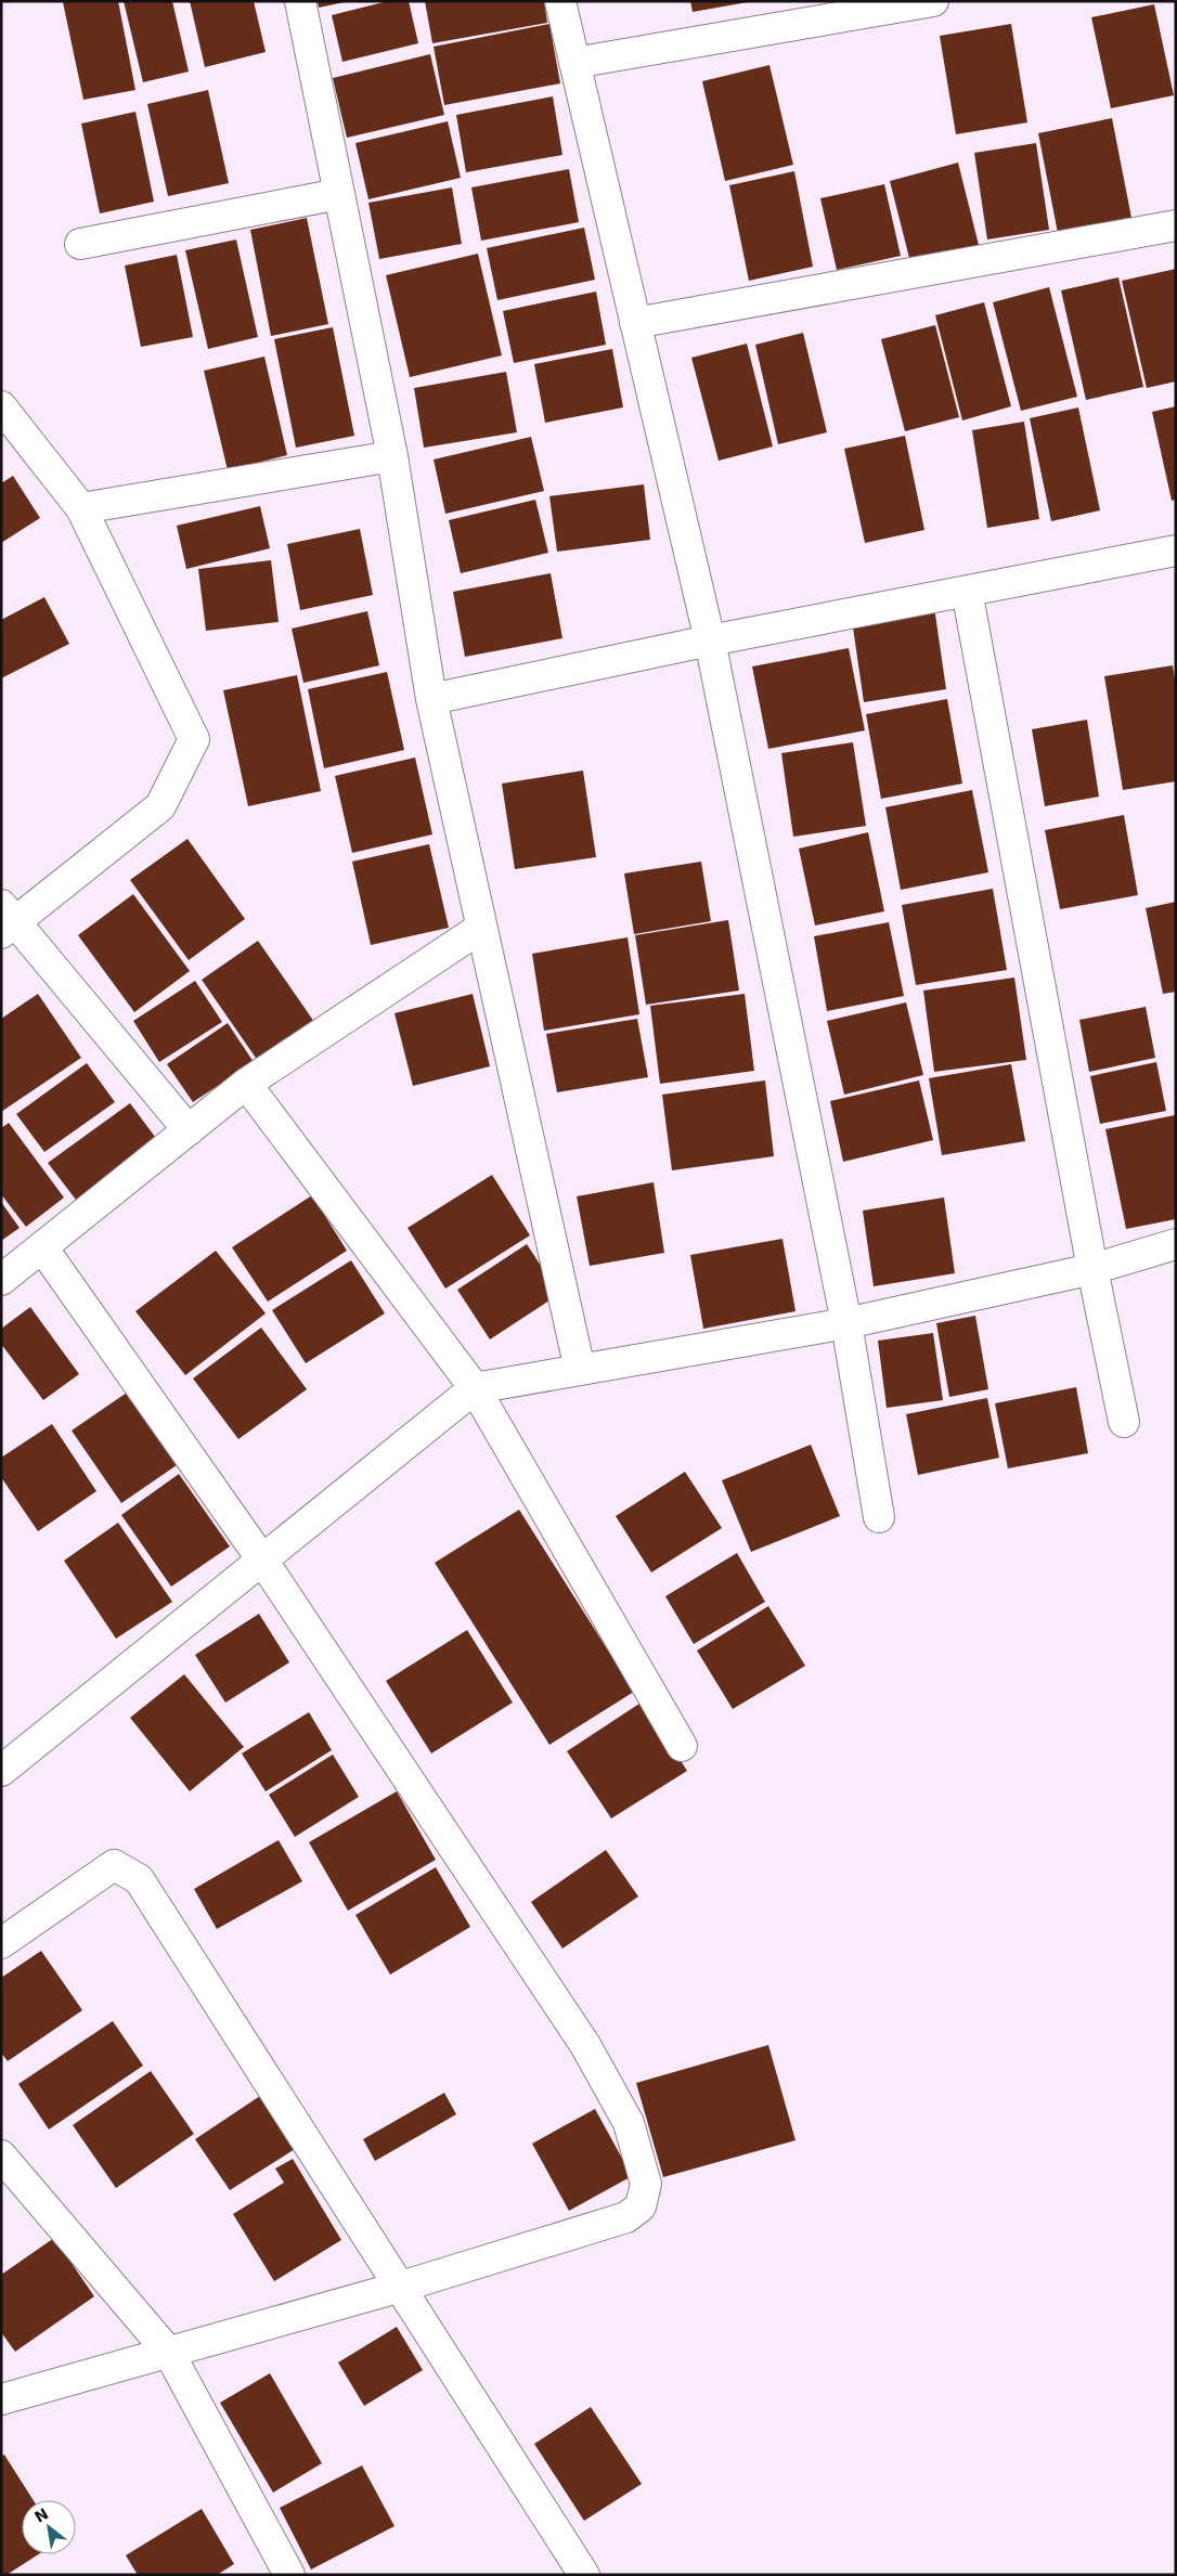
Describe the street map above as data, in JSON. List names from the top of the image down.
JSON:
{
  "north": "top left"
}
